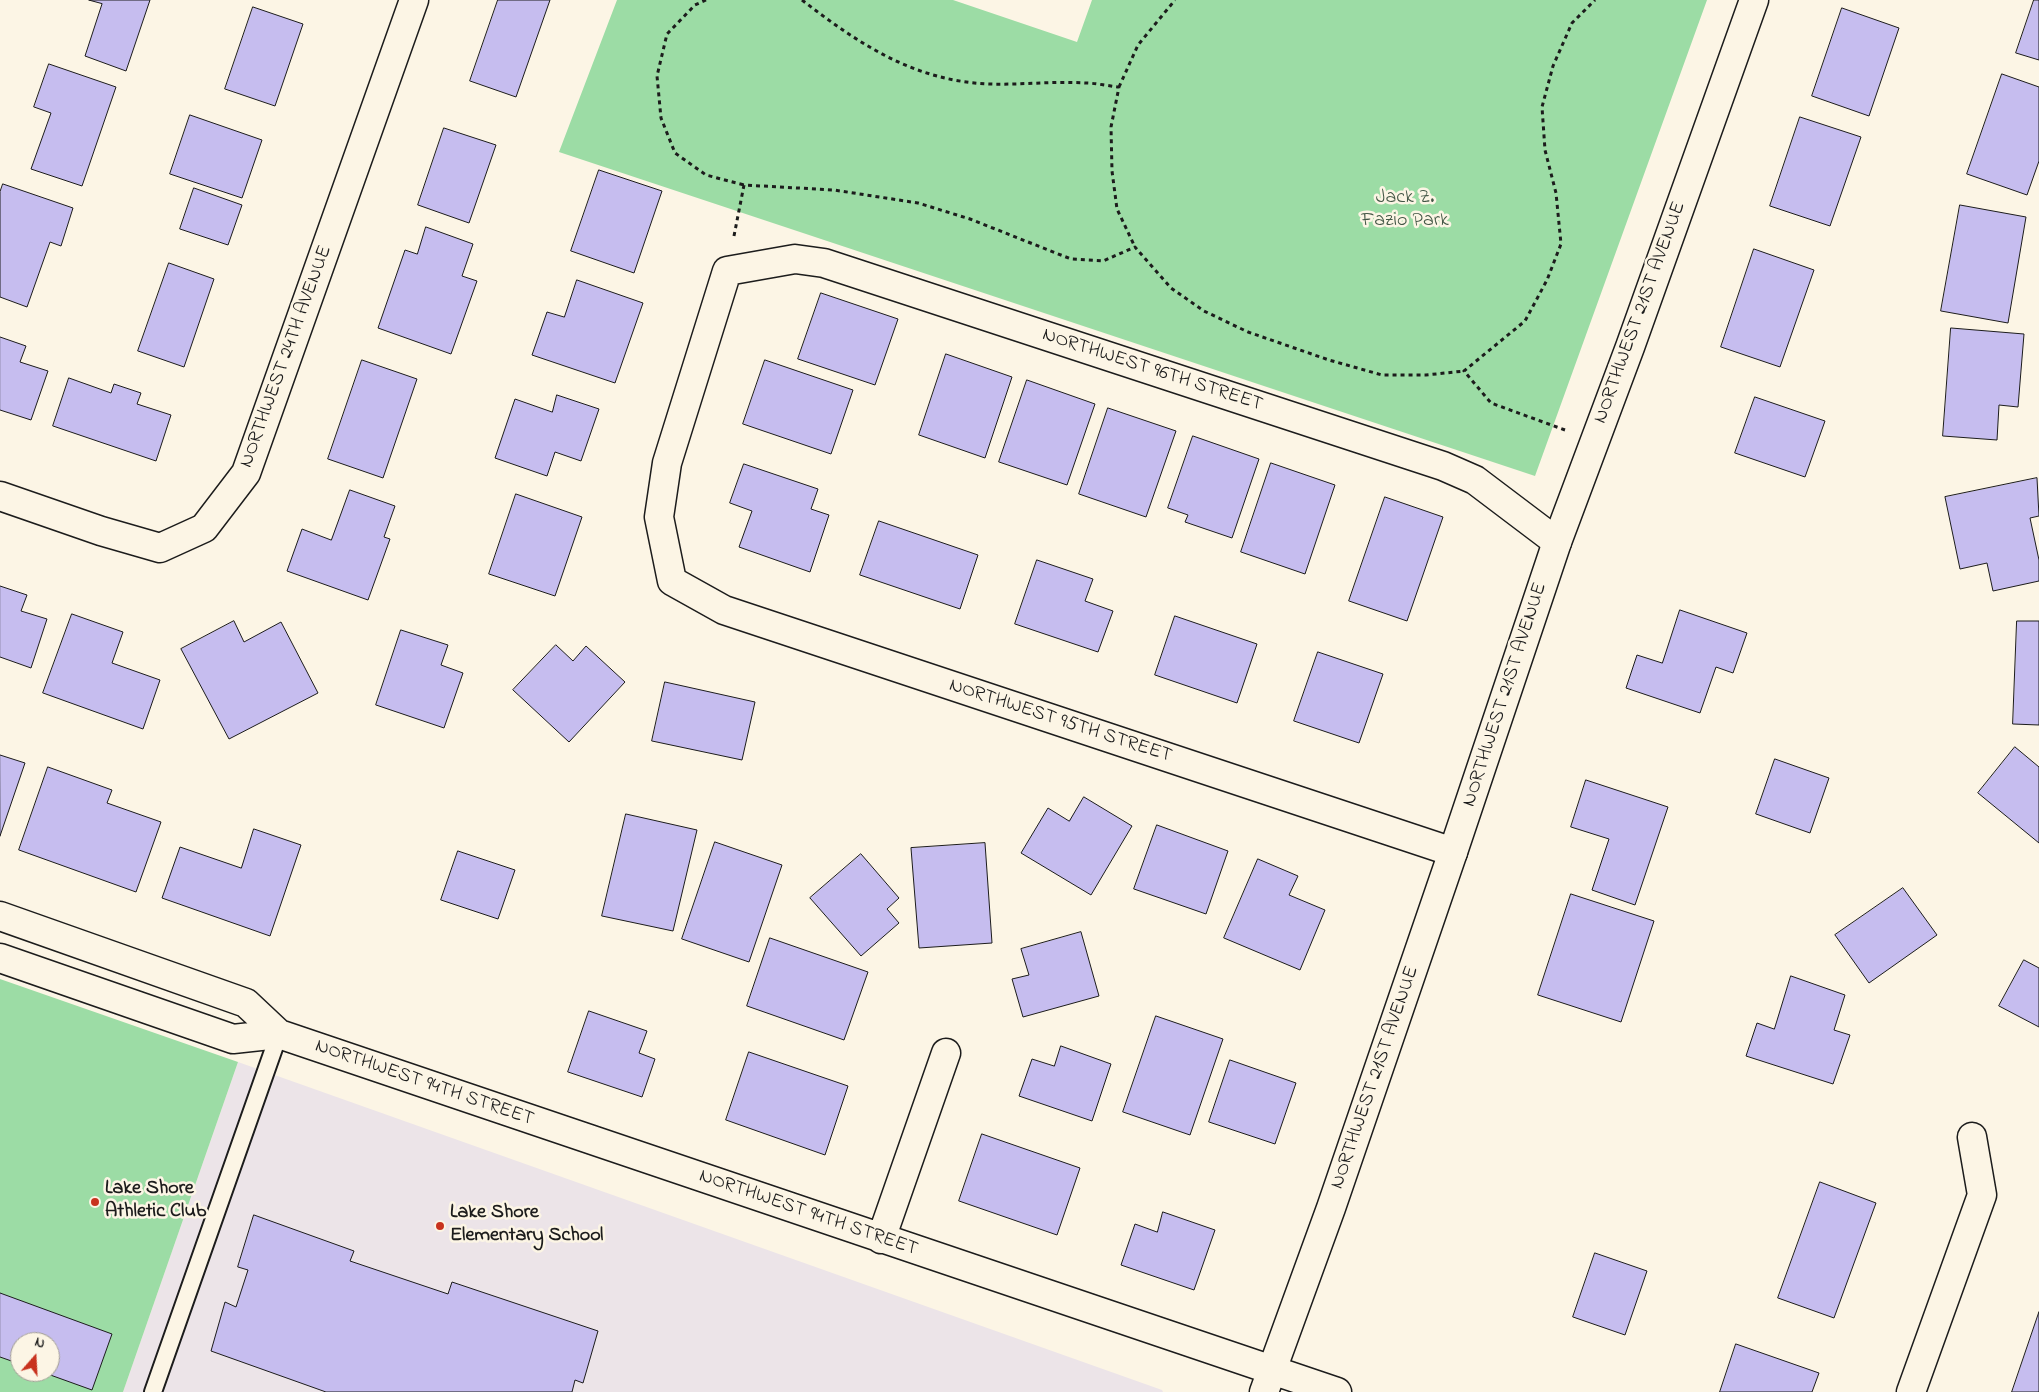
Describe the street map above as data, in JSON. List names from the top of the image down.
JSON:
{
  "streets": {
    "street": [
      "NORTHWEST 21ST AVENUE",
      "NORTHWEST 24TH AVENUE",
      "NORTHWEST 96TH STREET",
      "NORTHWEST 95TH STREET",
      "NORTHWEST 94TH STREET"
    ]
  },
  "crossings": [
    ["NORTHWEST 21ST AVENUE", "NORTHWEST 96TH STREET"],
    ["NORTHWEST 21ST AVENUE", "NORTHWEST 95TH STREET"],
    ["NORTHWEST 21ST AVENUE", "NORTHWEST 94TH STREET"],
    ["NORTHWEST 96TH STREET", "NORTHWEST 95TH STREET"]
  ],
  "parks": ["Jack Z. Fazio Park"],
  "places": ["Lake Shore Athletic Club", "Lake Shore Elementary School"],
  "north": "top"
}
